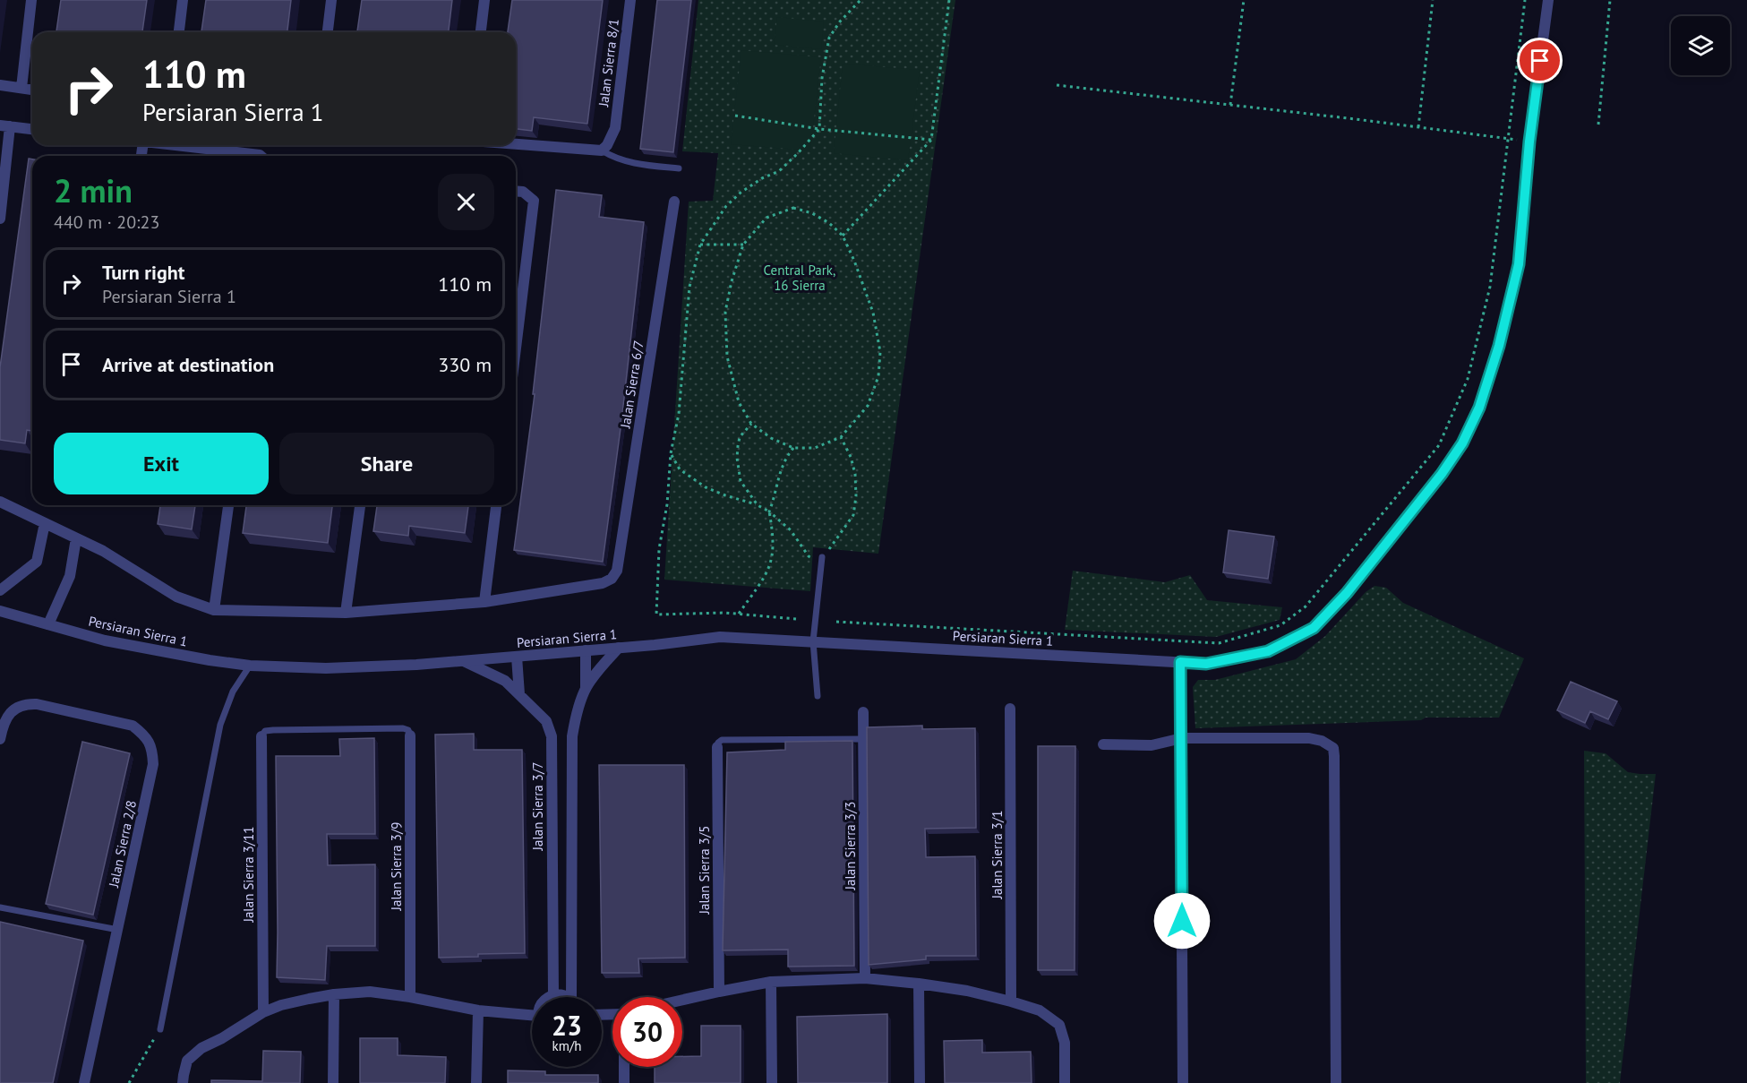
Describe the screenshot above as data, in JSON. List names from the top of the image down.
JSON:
{
  "streets": {
    "street": [
      "Jalan Sierra 8/1",
      "Jalan Sierra 6/7",
      "Persiaran Sierra 1",
      "Jalan Sierra 3/7",
      "Jalan Sierra 2/8",
      "Jalan Sierra 3/3",
      "Jalan Sierra 3/1",
      "Jalan Sierra 3/9",
      "Jalan Sierra 3/5",
      "Jalan Sierra 3/11"
    ]
  },
  "crossings": [
    ["Persiaran Sierra 1", "Jalan Sierra 3/7"]
  ],
  "parks": ["Central Park, 16 Sierra"],
  "page": {
    "turn": ["110 m", "Persiaran Sierra 1"],
    "heading": ["2 min", "440 m · 20:23"],
    "list": [
      {
        "name": "Turn right",
        "note": "Persiaran Sierra 1",
        "value": "110 m"
      },
      {
        "name": "Arrive at destination",
        "value": "330 m"
      }
    ],
    "buttons": ["Exit", "Share"],
    "speed": "23 km/h",
    "limit": "30"
  }
}
